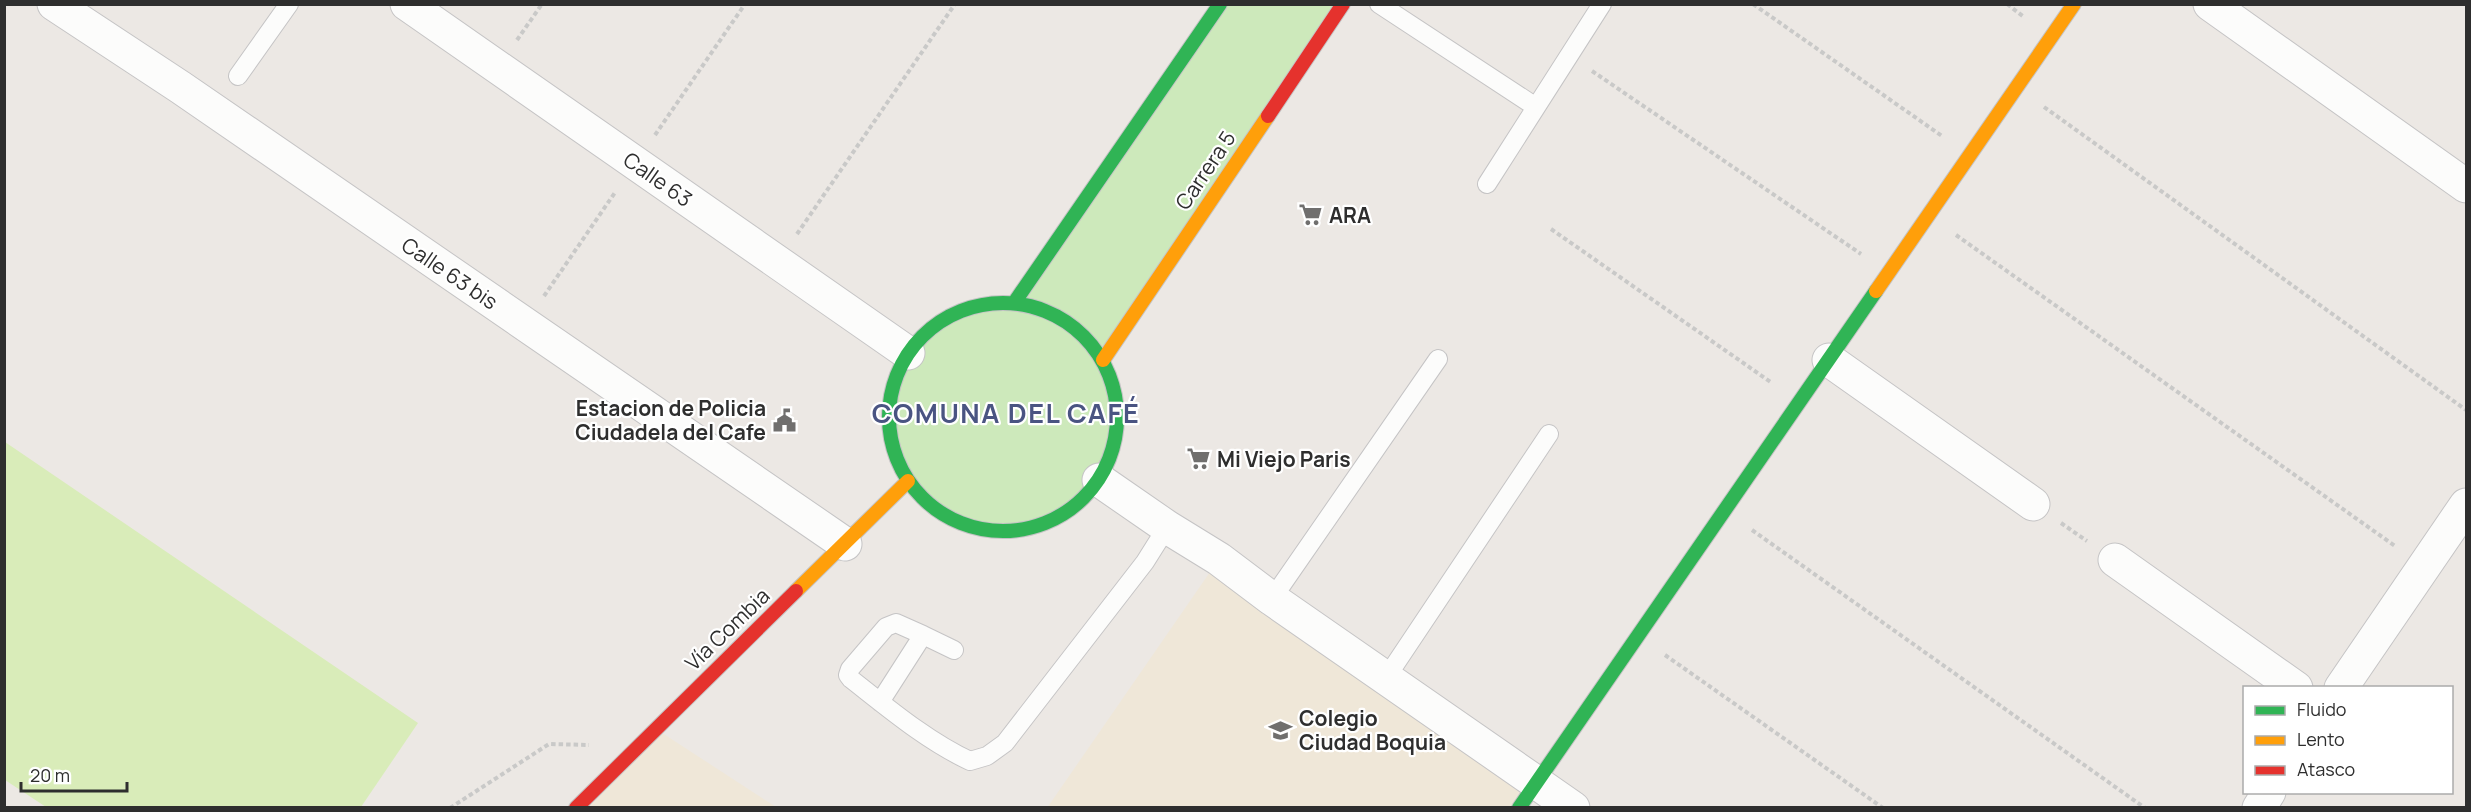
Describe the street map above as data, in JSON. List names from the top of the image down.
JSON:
{
  "streets": {
    "main road": ["Carrera 5", "Vía Combia"],
    "street": ["Calle 63", "Calle 63 bis"]
  },
  "crossings": [
    ["Calle 63 bis", "Vía Combia"]
  ],
  "districts": ["COMUNA DEL CAFÉ"],
  "places": {
    "supermarket": ["ARA", "Mi Viejo Paris"],
    "public building": ["Estacion de Policia Ciudadela del Cafe"],
    "school or university": ["Colegio Ciudad Boquia"]
  },
  "legend": ["Fluido", "Lento", "Atasco"],
  "scale_bar": "20 m"
}
